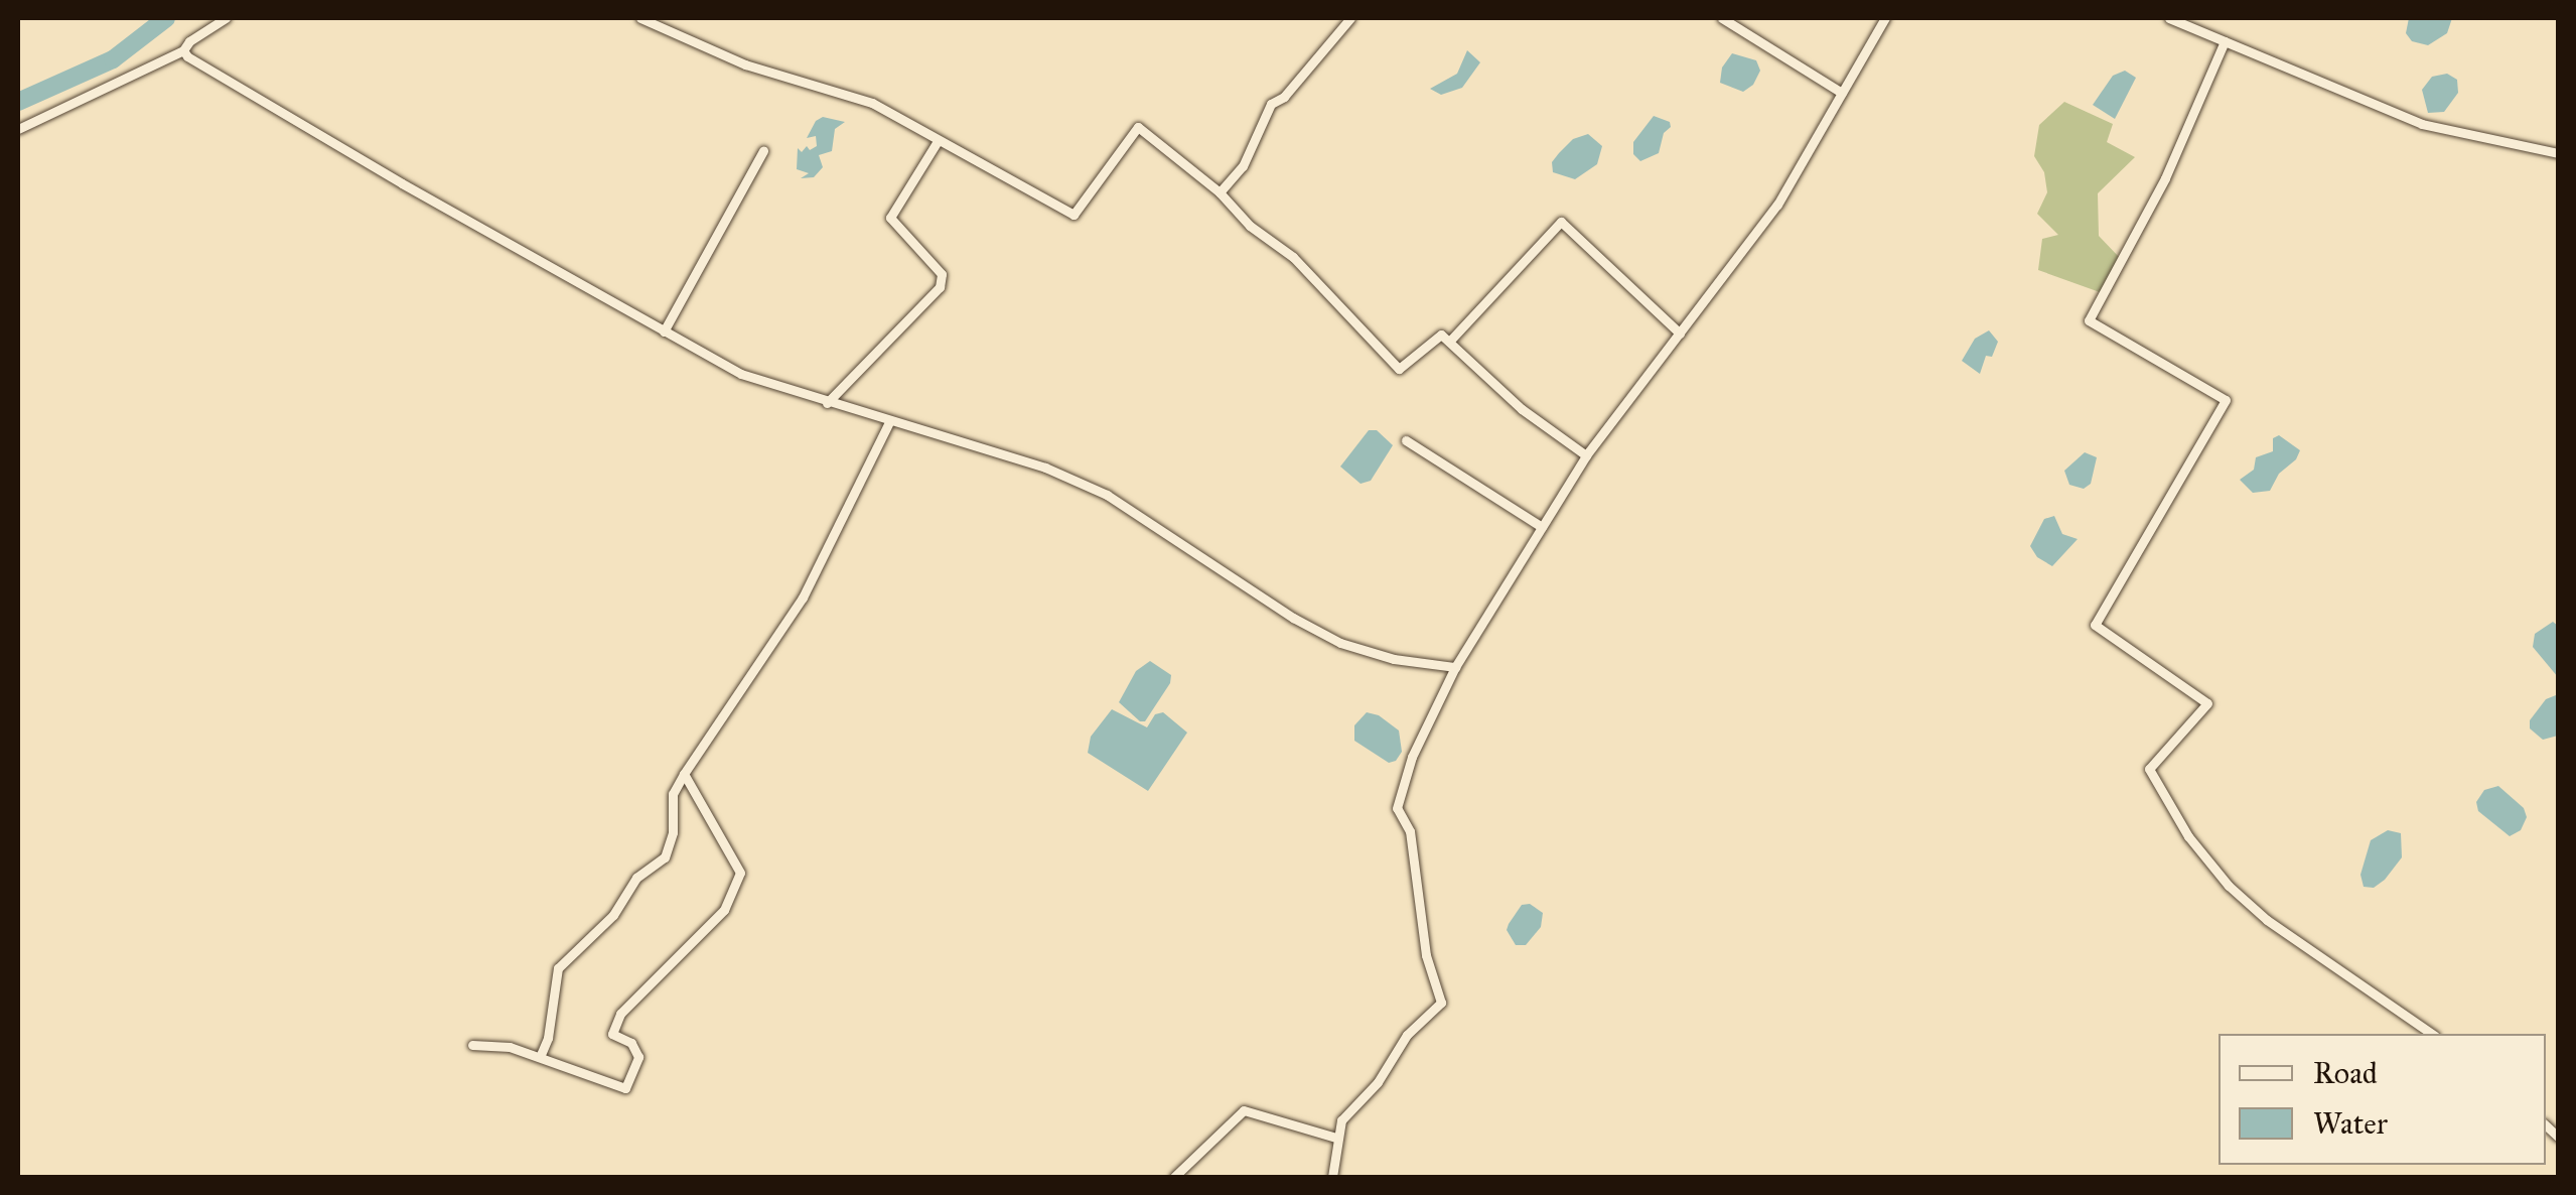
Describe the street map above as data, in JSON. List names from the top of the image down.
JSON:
{
  "legend": ["Road", "Water"]
}
